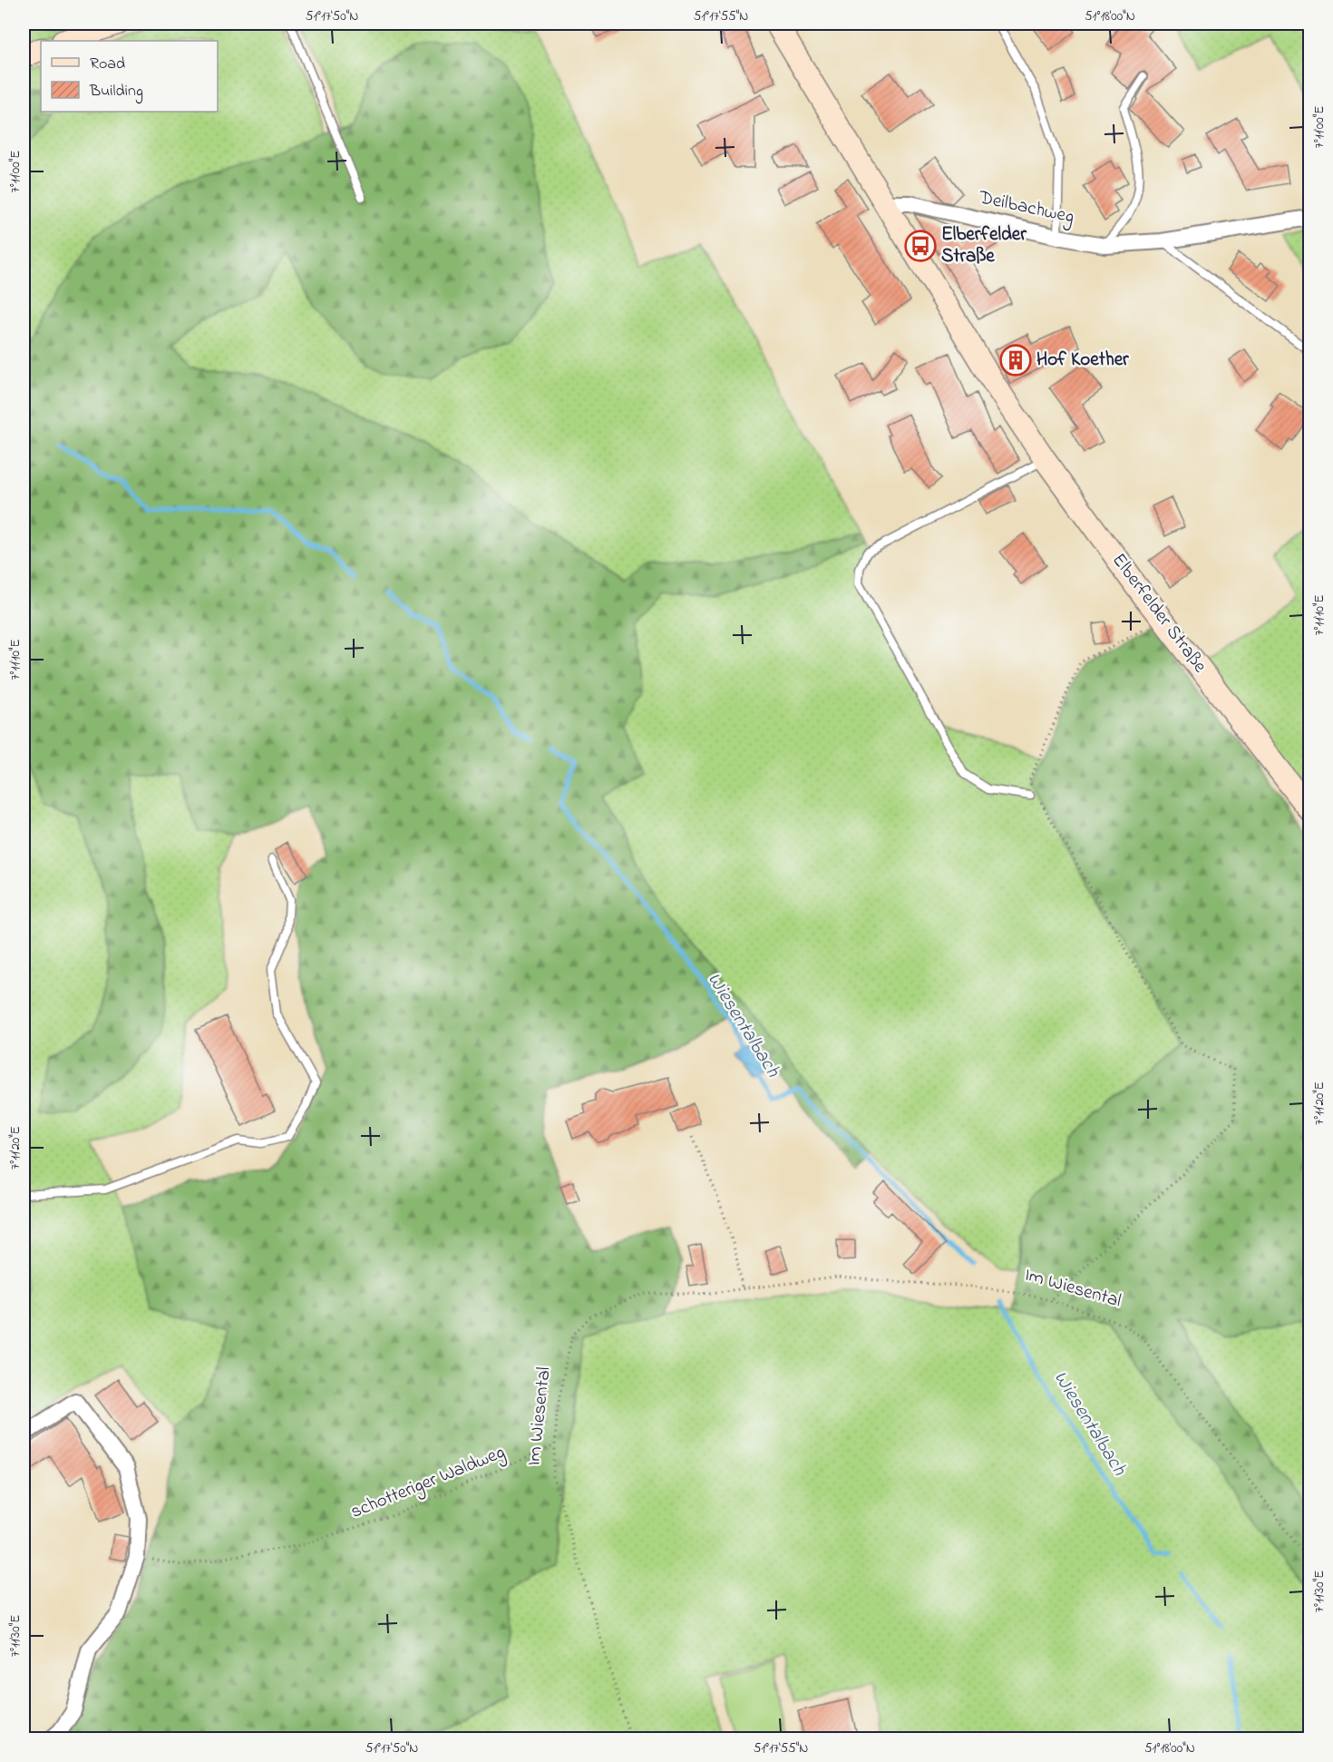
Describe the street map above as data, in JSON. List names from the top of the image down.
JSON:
{
  "streets": {
    "main road": ["Elberfelder Straße"],
    "street": ["Deilbachweg"],
    "path": ["Im Wiesental", "schotteriger Waldweg"]
  },
  "crossings": [
    ["Deilbachweg", "Elberfelder Straße"],
    ["Im Wiesental", "schotteriger Waldweg"]
  ],
  "water": ["Wiesentalbach"],
  "places": {
    "bus stop": ["Elberfelder Straße"],
    "building": ["Hof Koether"]
  },
  "legend": ["Road", "Building"],
  "coordinates": [
    "51°17'50\"N",
    "51°17'55\"N",
    "51°18'00\"N",
    "7°11'00\"E",
    "7°11'10\"E",
    "7°11'20\"E",
    "7°11'30\"E"
  ]
}
